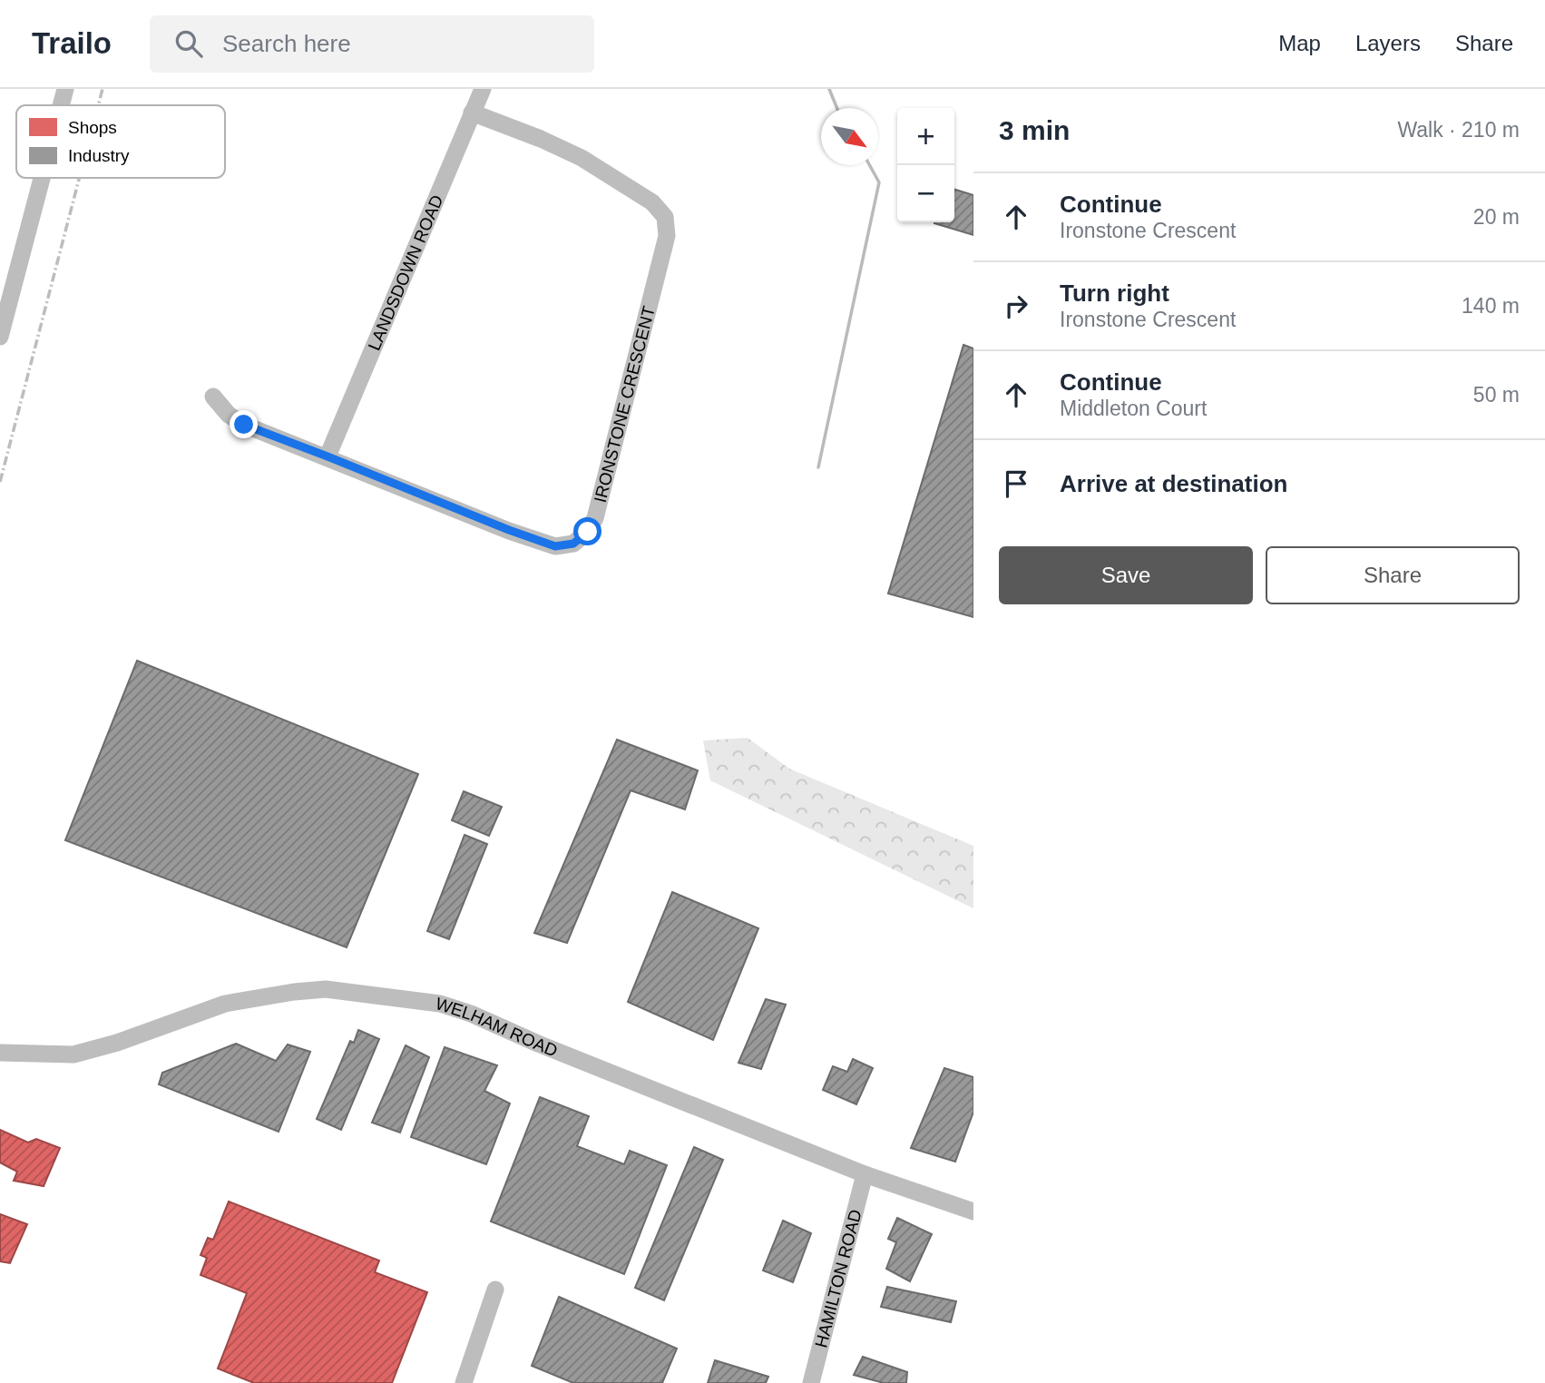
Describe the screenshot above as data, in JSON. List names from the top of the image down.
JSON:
{
  "streets": {
    "street": [
      "LANDSDOWN ROAD",
      "IRONSTONE CRESCENT",
      "WELHAM ROAD",
      "HAMILTON ROAD"
    ]
  },
  "crossings": [
    ["LANDSDOWN ROAD", "IRONSTONE CRESCENT"],
    ["WELHAM ROAD", "HAMILTON ROAD"]
  ],
  "legend": ["Shops", "Industry"],
  "north": "bottom right",
  "page": {
    "header": "Trailo",
    "search": "Search here",
    "nav": ["Map", "Layers", "Share"],
    "heading": ["3 min", "Walk · 210 m"],
    "map_buttons": ["+", "−"],
    "list": [
      ["Continue", "Ironstone Crescent", "20 m"],
      ["Turn right", "Ironstone Crescent", "140 m"],
      ["Continue", "Middleton Court", "50 m"],
      "Arrive at destination"
    ],
    "buttons": ["Save", "Share"]
  }
}
